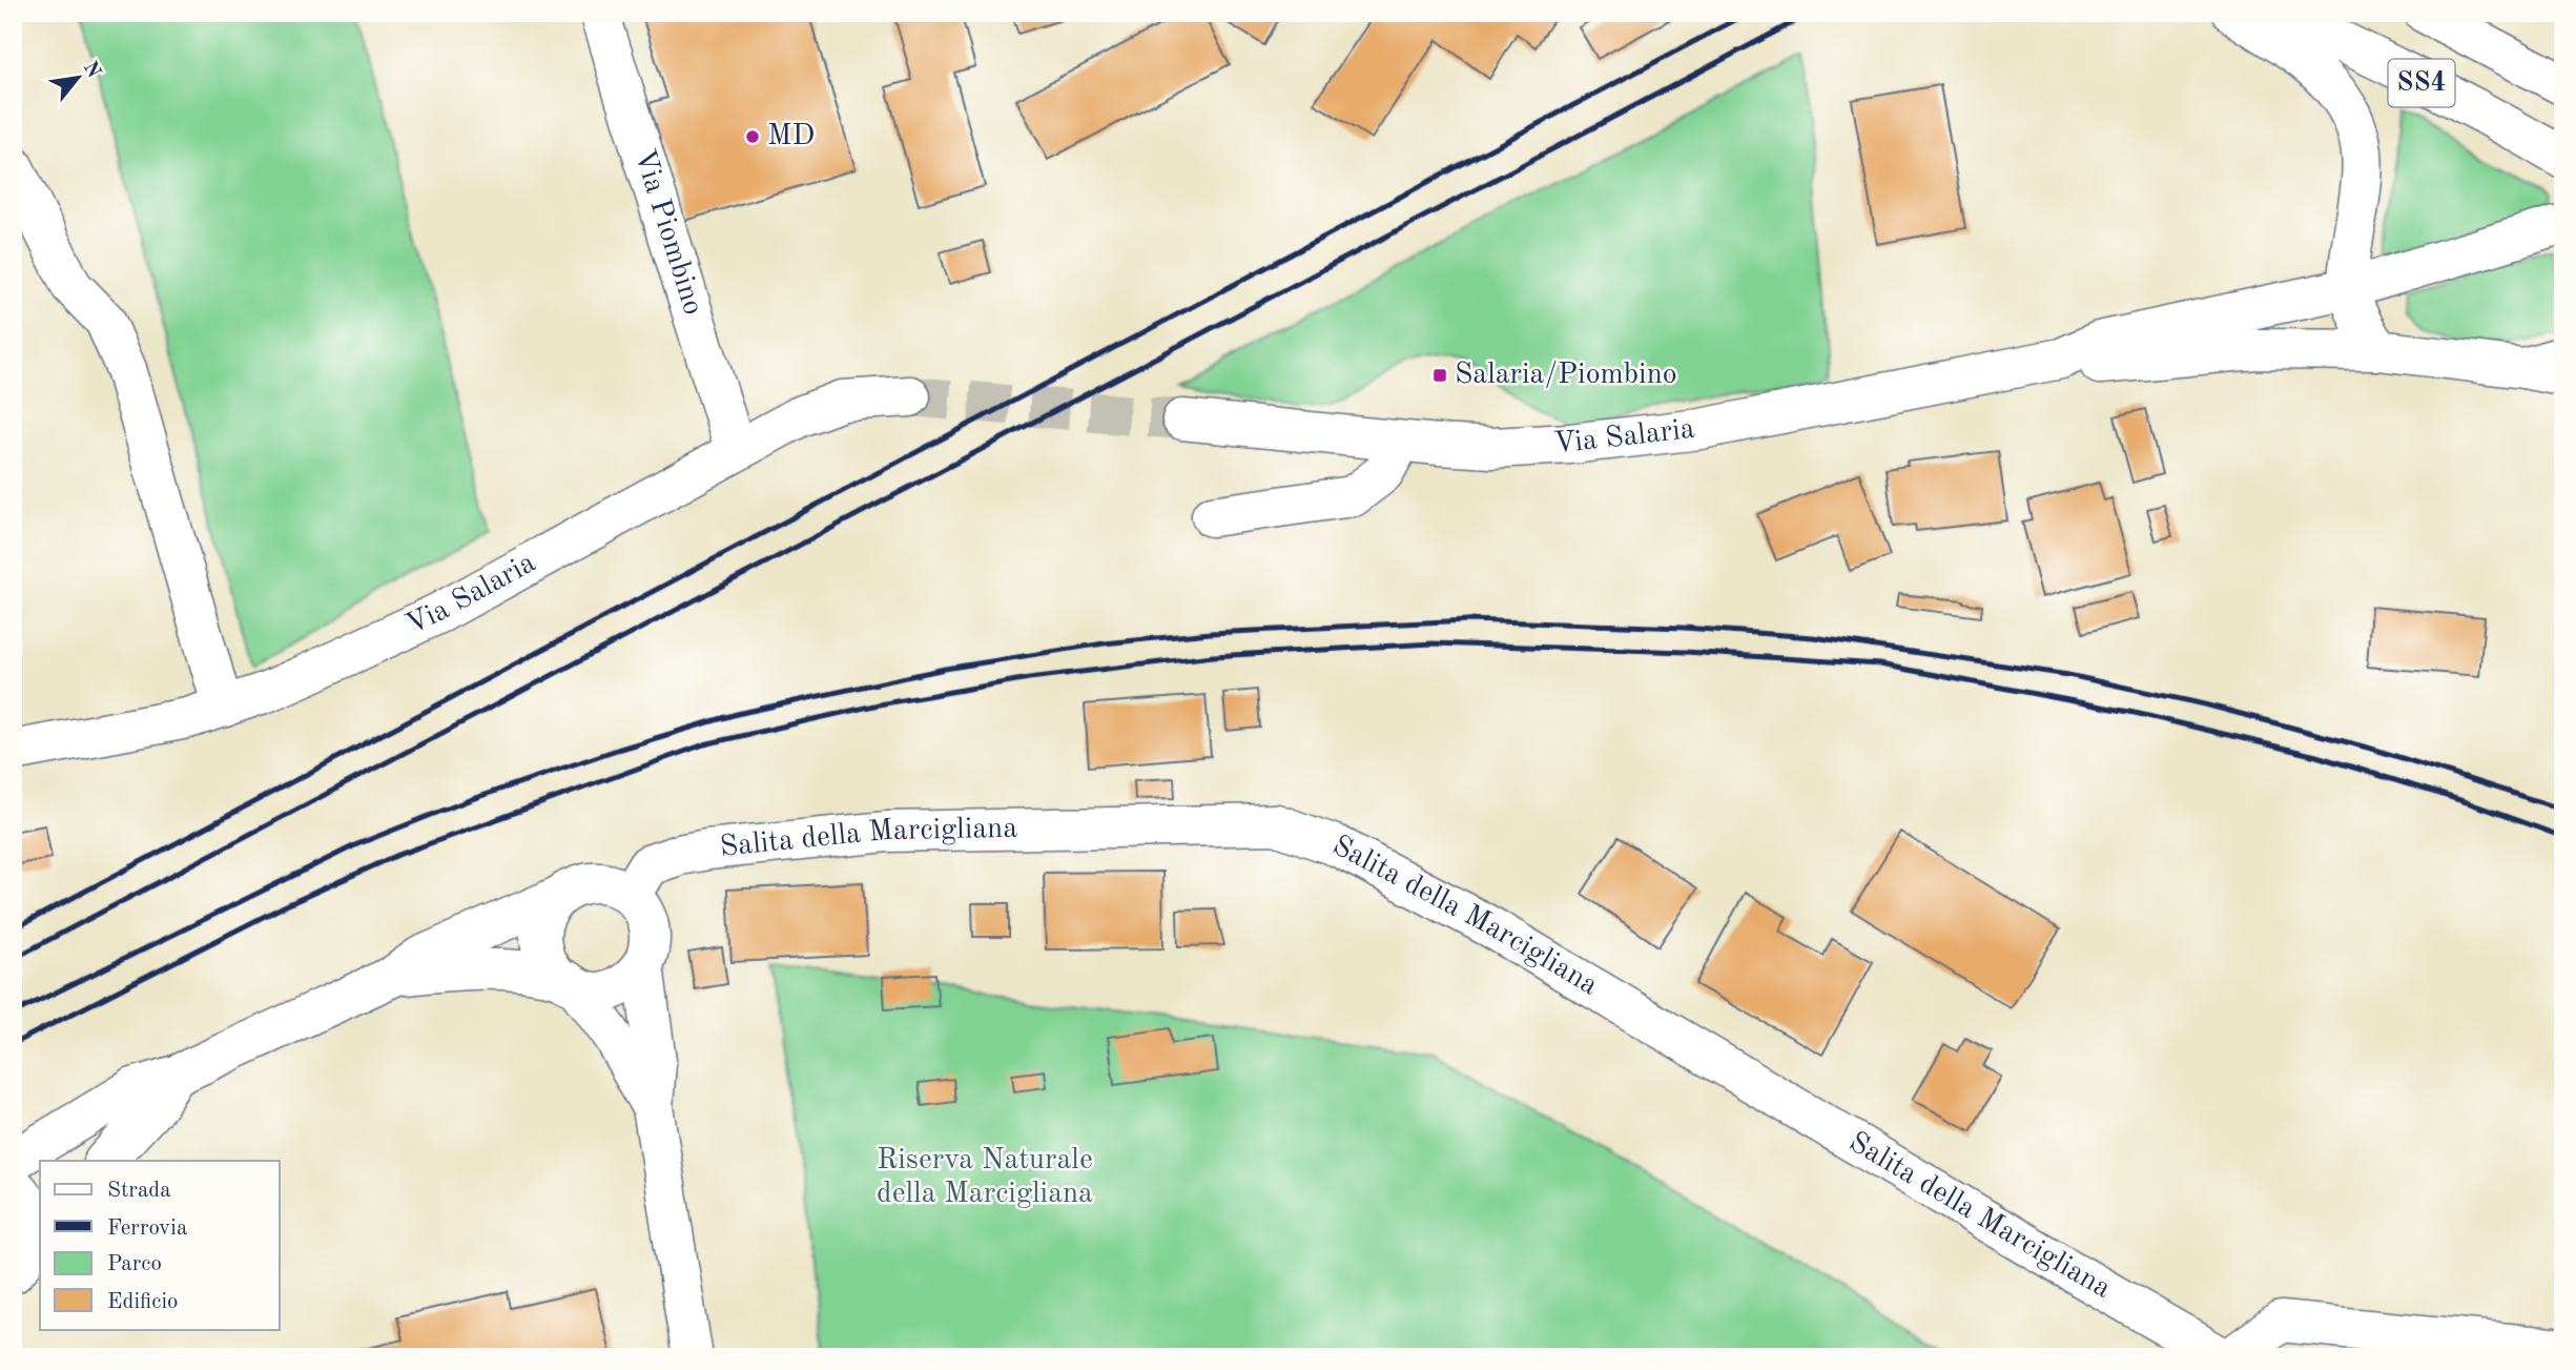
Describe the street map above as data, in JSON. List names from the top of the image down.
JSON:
{
  "streets": {
    "street": [
      "SS4",
      "Via Piombino",
      "Via Salaria",
      "Salita della Marcigliana"
    ]
  },
  "crossings": [
    ["Via Piombino", "Via Salaria"]
  ],
  "parks": ["Riserva Naturale della Marcigliana"],
  "places": {
    "other": ["MD"],
    "transit": ["Salaria/Piombino"]
  },
  "legend": [
    "Strada",
    "Ferrovia",
    "Parco",
    "Edificio"
  ],
  "north": "top right"
}
